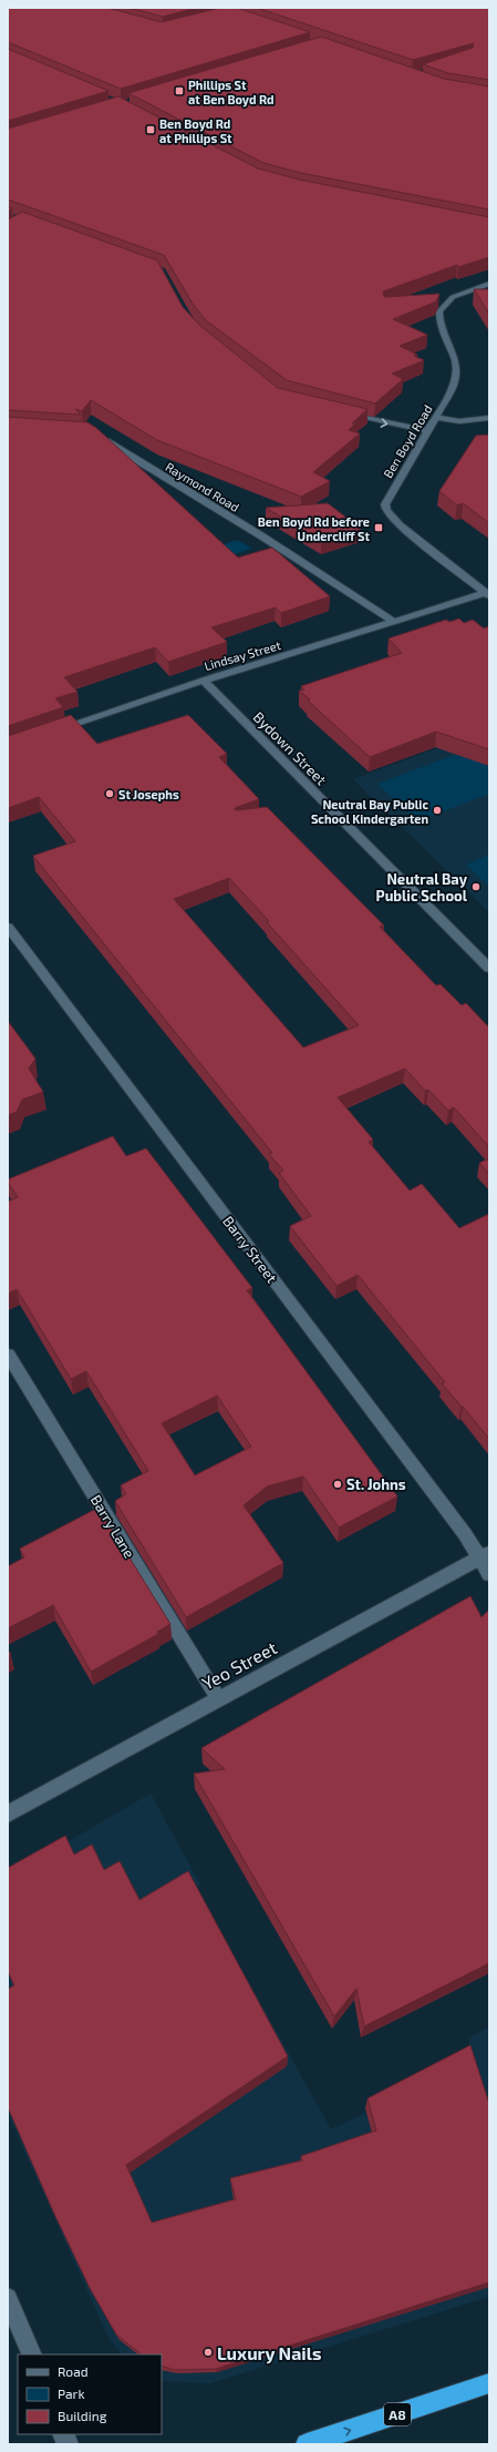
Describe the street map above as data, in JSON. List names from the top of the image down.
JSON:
{
  "streets": {
    "highway": ["A8"],
    "street": [
      "Ben Boyd Road",
      "Raymond Road",
      "Lindsay Street",
      "Bydown Street",
      "Barry Street",
      "Barry Lane",
      "Yeo Street"
    ]
  },
  "crossings": [
    ["Ben Boyd Road", "Lindsay Street"],
    ["Raymond Road", "Lindsay Street"],
    ["Lindsay Street", "Bydown Street"],
    ["Barry Street", "Yeo Street"],
    ["Barry Lane", "Yeo Street"]
  ],
  "places": {
    "transit": ["Phillips St at Ben Boyd Rd", "Ben Boyd Rd at Phillips St", "Ben Boyd Rd before Undercliff St"],
    "other": [
      "St Josephs",
      "Neutral Bay Public School Kindergarten",
      "Neutral Bay Public School",
      "St. Johns",
      "Luxury Nails"
    ]
  },
  "legend": ["Road", "Park", "Building"]
}
